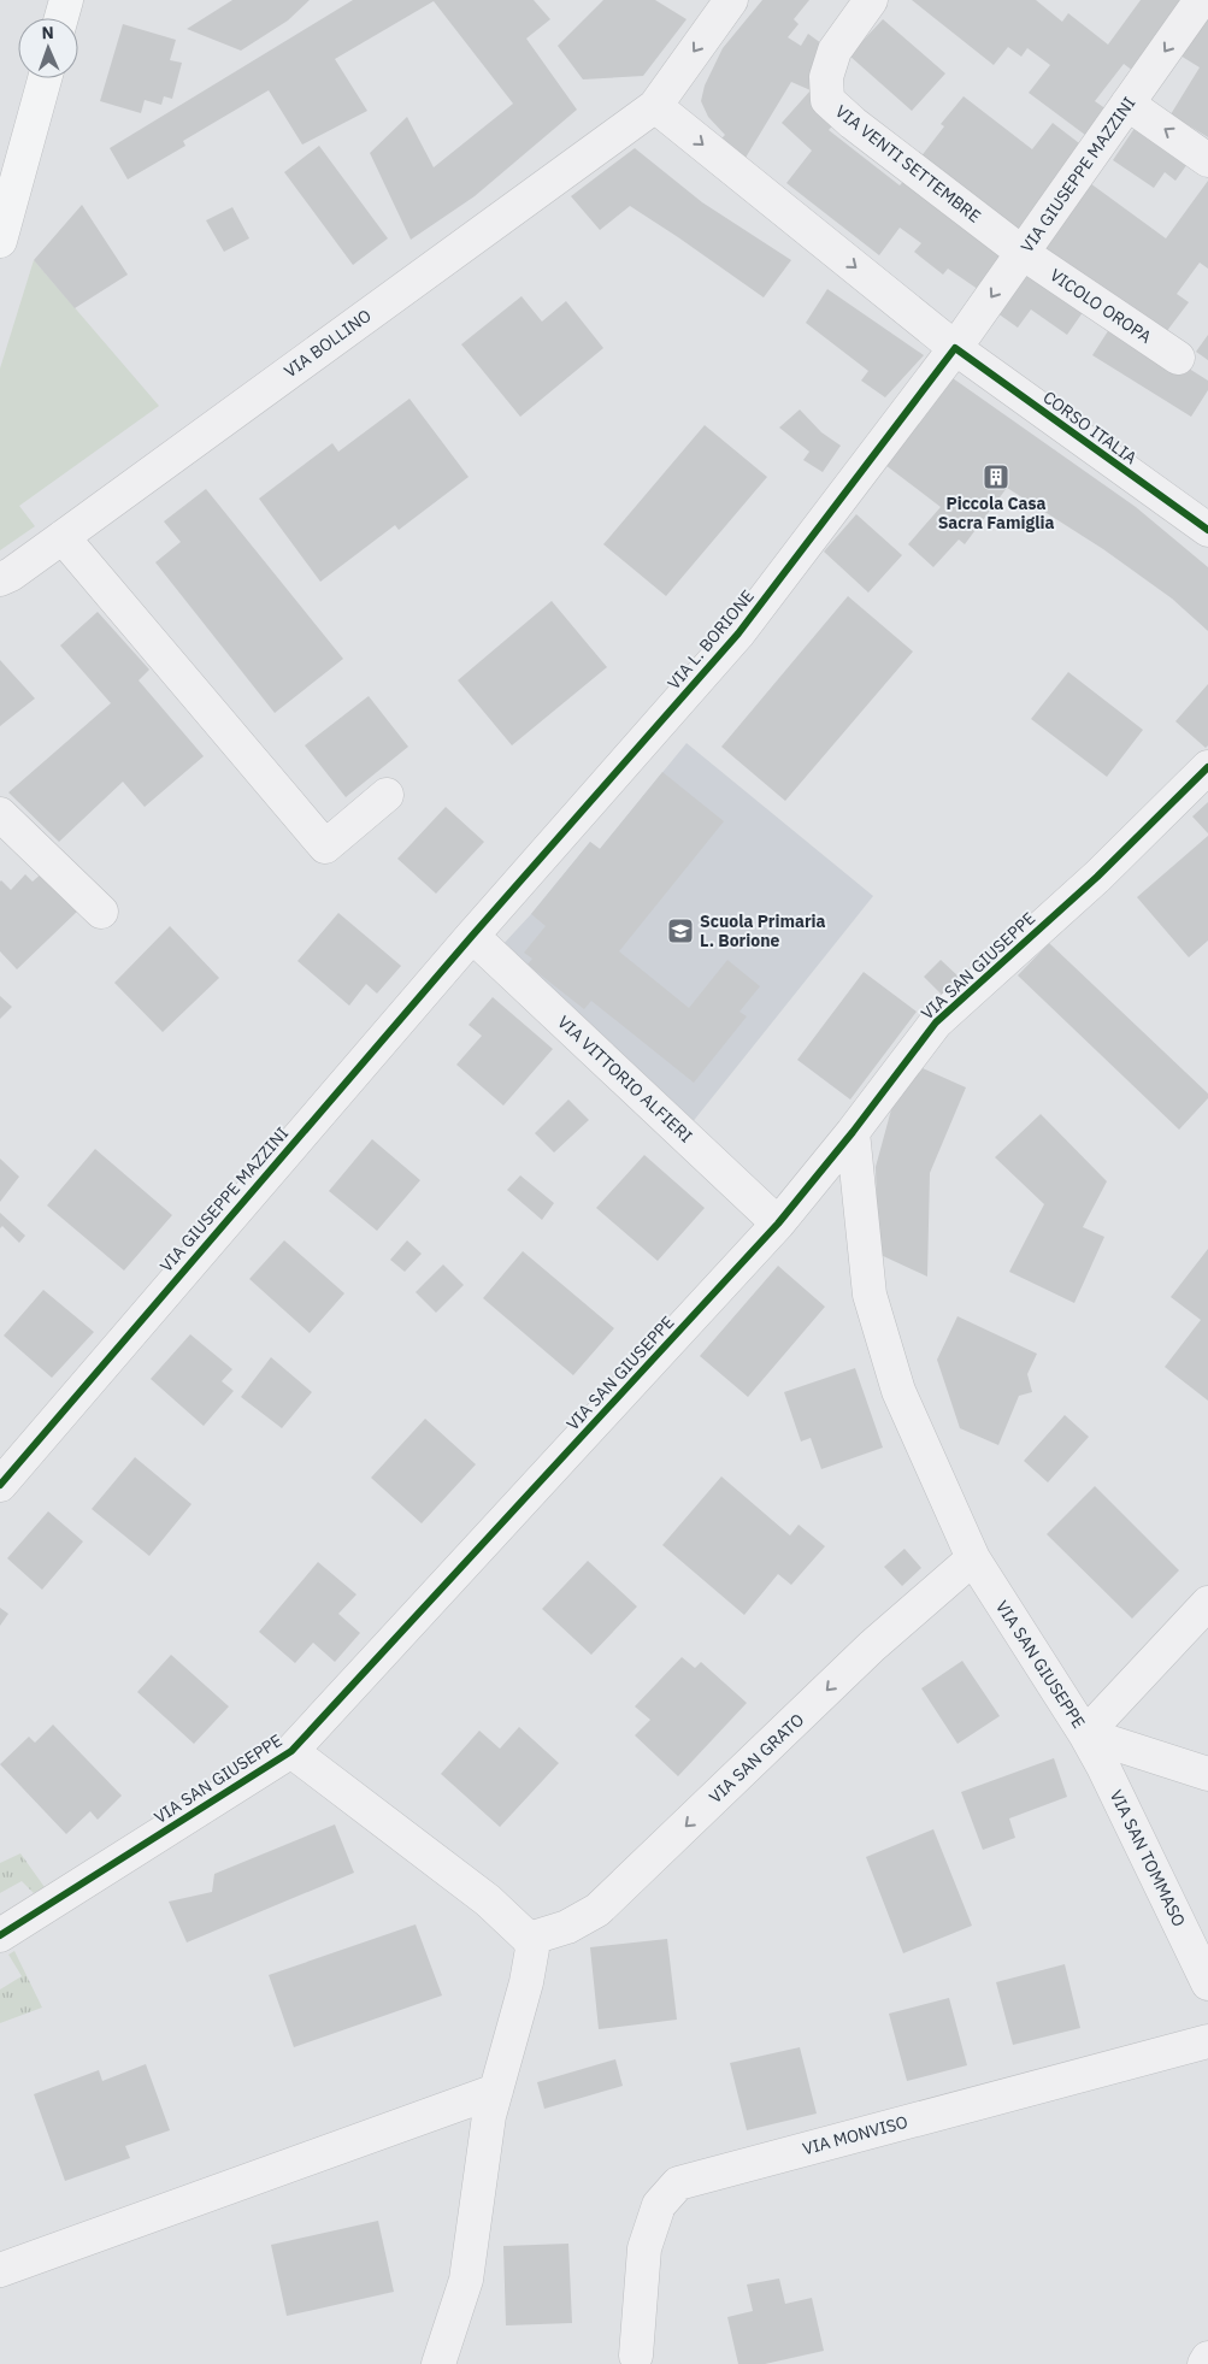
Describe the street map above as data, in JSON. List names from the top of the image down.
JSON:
{
  "streets": {
    "street": [
      "VIA VENTI SETTEMBRE",
      "VIA GIUSEPPE MAZZINI",
      "VICOLO OROPA",
      "VIA BOLLINO",
      "CORSO ITALIA",
      "VIA L. BORIONE",
      "VIA SAN GIUSEPPE",
      "VIA VITTORIO ALFIERI",
      "VIA SAN GRATO",
      "VIA SAN TOMMASO",
      "VIA MONVISO"
    ]
  },
  "crossings": [
    ["VIA VENTI SETTEMBRE", "VIA GIUSEPPE MAZZINI"],
    ["VIA VENTI SETTEMBRE", "VICOLO OROPA"],
    ["VIA GIUSEPPE MAZZINI", "VICOLO OROPA"],
    ["VIA GIUSEPPE MAZZINI", "CORSO ITALIA"],
    ["VIA GIUSEPPE MAZZINI", "VIA L. BORIONE"],
    ["VIA GIUSEPPE MAZZINI", "VIA VITTORIO ALFIERI"],
    ["VIA BOLLINO", "CORSO ITALIA"],
    ["CORSO ITALIA", "VIA L. BORIONE"],
    ["VIA L. BORIONE", "VIA VITTORIO ALFIERI"],
    ["VIA SAN GIUSEPPE", "VIA VITTORIO ALFIERI"],
    ["VIA SAN GIUSEPPE", "VIA SAN GRATO"],
    ["VIA SAN GIUSEPPE", "VIA SAN TOMMASO"]
  ],
  "one_way": ["CORSO ITALIA", "VIA SAN GRATO"],
  "places": {
    "building": ["Piccola Casa Sacra Famiglia"],
    "school or university": ["Scuola Primaria L. Borione"]
  },
  "north": "top"
}
